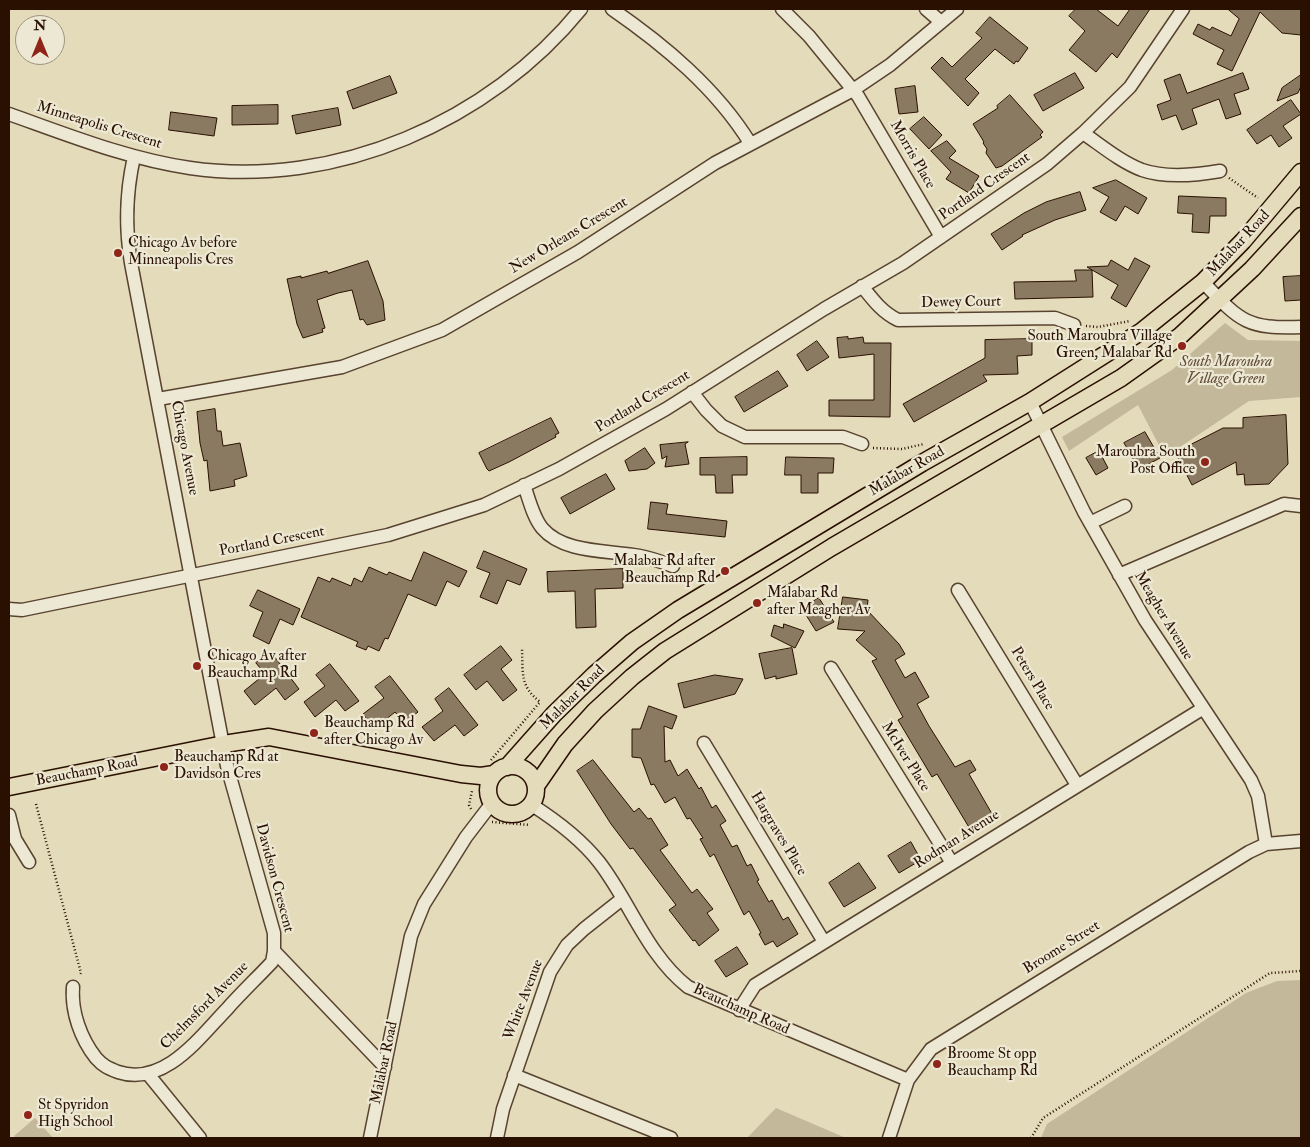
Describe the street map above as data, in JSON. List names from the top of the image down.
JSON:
{
  "streets": {
    "main road": ["Malabar Road", "Beauchamp Road"],
    "street": [
      "Minneapolis Crescent",
      "Morris Place",
      "Portland Crescent",
      "New Orleans Crescent",
      "Dewey Court",
      "Chicago Avenue",
      "Meagher Avenue",
      "Peters Place",
      "McIver Place",
      "Hargraves Place",
      "Rodman Avenue",
      "Davidson Crescent",
      "Broome Street",
      "White Avenue",
      "Chelmsford Avenue"
    ]
  },
  "crossings": [
    ["Minneapolis Crescent", "Chicago Avenue"],
    ["Morris Place", "Portland Crescent"],
    ["Morris Place", "New Orleans Crescent"],
    ["Portland Crescent", "Dewey Court"],
    ["Portland Crescent", "Chicago Avenue"],
    ["New Orleans Crescent", "Chicago Avenue"],
    ["Malabar Road", "Meagher Avenue"],
    ["Malabar Road", "Beauchamp Road"],
    ["Malabar Road", "Davidson Crescent"],
    ["Chicago Avenue", "Beauchamp Road"],
    ["Chicago Avenue", "Davidson Crescent"],
    ["Meagher Avenue", "Rodman Avenue"],
    ["Meagher Avenue", "Broome Street"],
    ["Peters Place", "Rodman Avenue"],
    ["McIver Place", "Rodman Avenue"],
    ["Beauchamp Road", "Rodman Avenue"],
    ["Beauchamp Road", "Davidson Crescent"],
    ["Beauchamp Road", "Broome Street"],
    ["Beauchamp Road", "White Avenue"],
    ["Hargraves Place", "Rodman Avenue"],
    ["Davidson Crescent", "Chelmsford Avenue"]
  ],
  "parks": ["South Maroubra Village Green"],
  "places": [
    "Chicago Av before Minneapolis Cres",
    "South Maroubra Village Green, Malabar Rd",
    "Maroubra South Post Office",
    "Malabar Rd after Beauchamp Rd",
    "Malabar Rd after Meagher Av",
    "Chicago Av after Beauchamp Rd",
    "Beauchamp Rd after Chicago Av",
    "Beauchamp Rd at Davidson Cres",
    "Broome St opp Beauchamp Rd",
    "St Spyridon High School"
  ],
  "north": "top"
}
